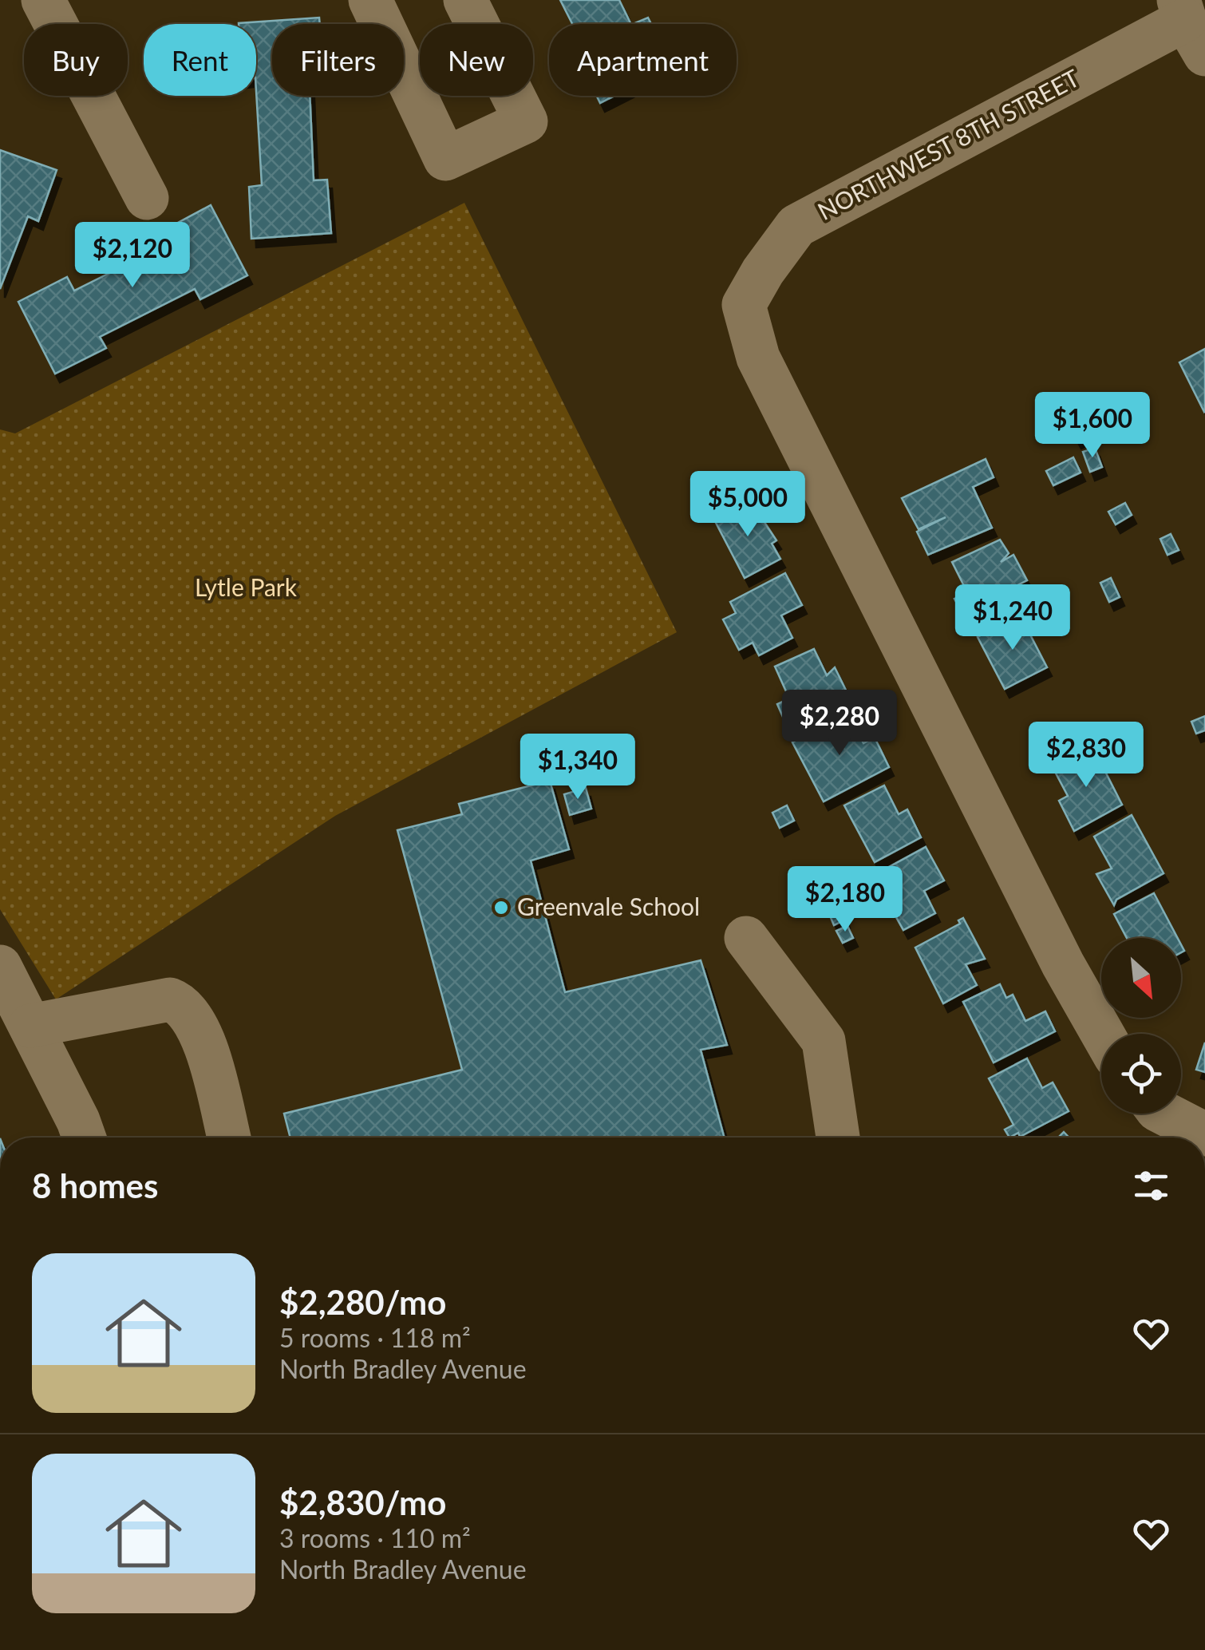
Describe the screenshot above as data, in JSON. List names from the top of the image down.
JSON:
{
  "streets": {
    "street": ["NORTHWEST 8TH STREET"]
  },
  "parks": ["Lytle Park"],
  "places": ["Greenvale School"],
  "north": "bottom right",
  "page": {
    "chip": [
      "Buy",
      "Rent",
      "Filters",
      "New",
      "Apartment"
    ],
    "price": [
      "$2,120",
      "$1,600",
      "$5,000",
      "$1,240",
      "$2,280",
      "$2,830",
      "$1,340",
      "$2,180"
    ],
    "heading": "8 homes",
    "list": [
      {
        "name": "$2,280/mo",
        "note": "5 rooms · 118 m² · North Bradley Avenue"
      },
      {
        "name": "$2,830/mo",
        "note": "3 rooms · 110 m² · North Bradley Avenue"
      }
    ]
  }
}
